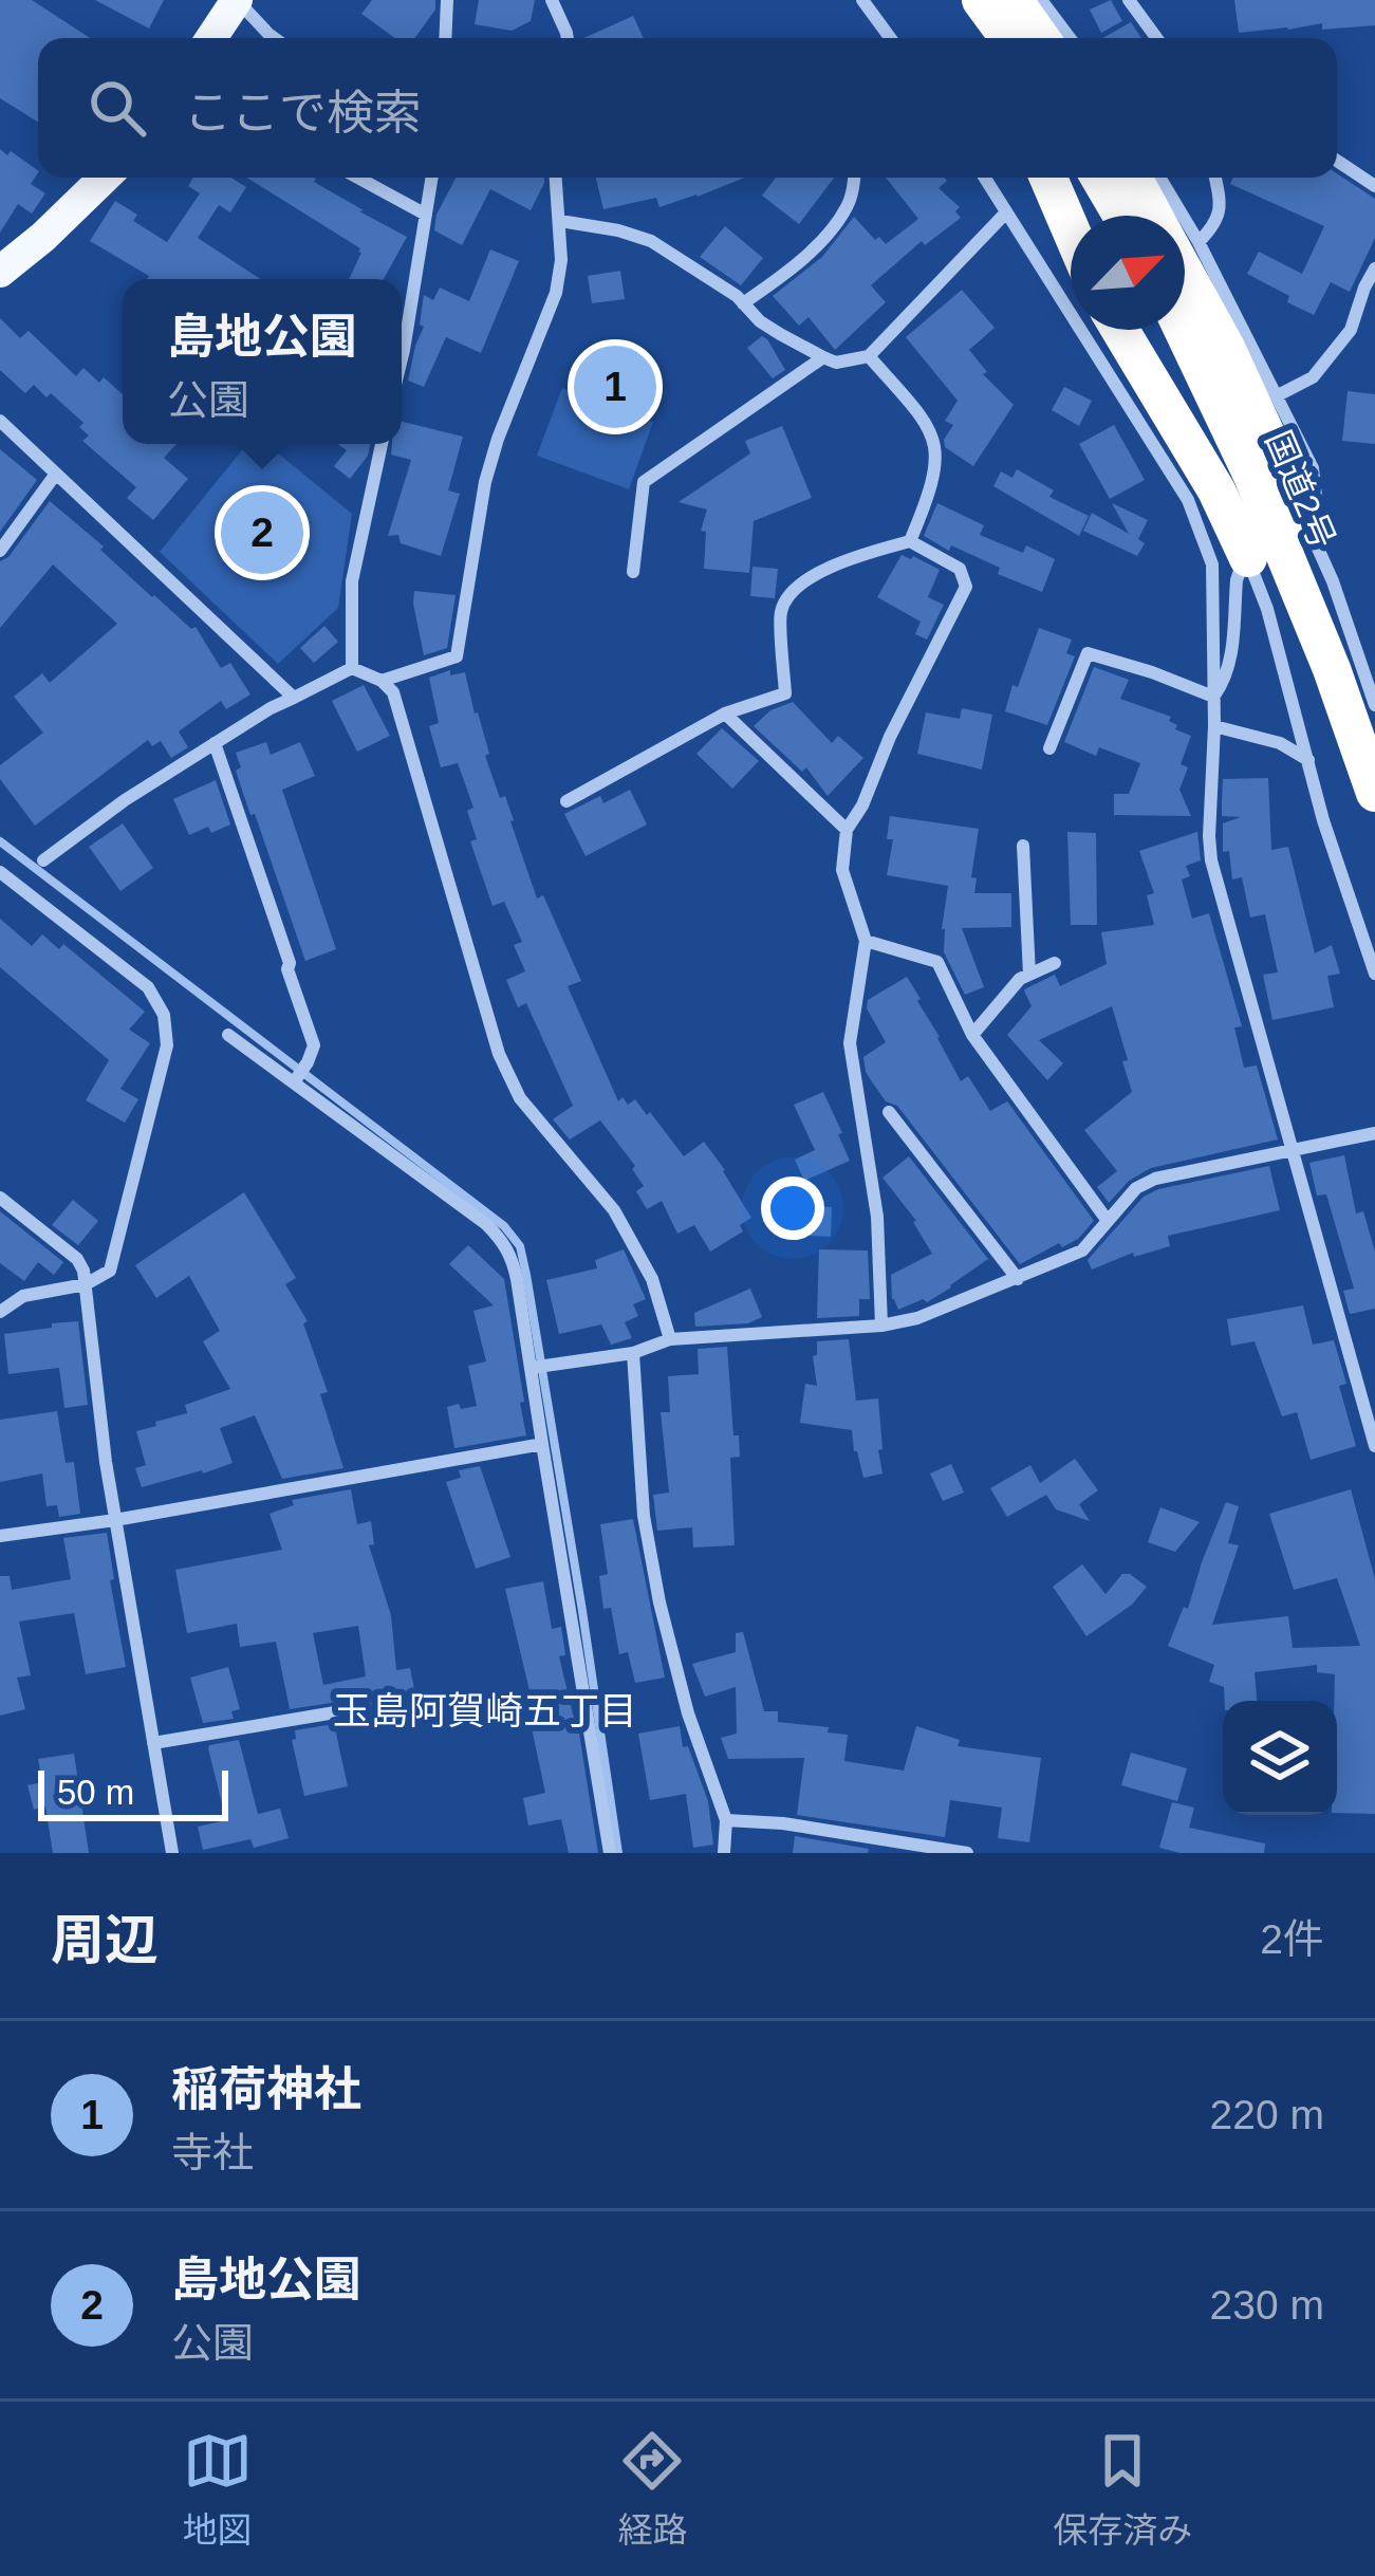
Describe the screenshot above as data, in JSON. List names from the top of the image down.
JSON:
{
  "streets": {
    "highway": ["国道2号"]
  },
  "districts": ["玉島阿賀崎五丁目"],
  "scale_bar": "50 m",
  "north": "top right",
  "page": {
    "search": "ここで検索",
    "popup": ["島地公園", "公園"],
    "pins": ["1", "2"],
    "scale": "50 m",
    "heading": ["周辺", "2件"],
    "list": [
      {
        "mark": "1",
        "name": "稲荷神社",
        "note": "寺社",
        "value": "220 m"
      },
      {
        "mark": "2",
        "name": "島地公園",
        "note": "公園",
        "value": "230 m"
      }
    ],
    "nav": ["地図", "経路", "保存済み"]
  }
}
